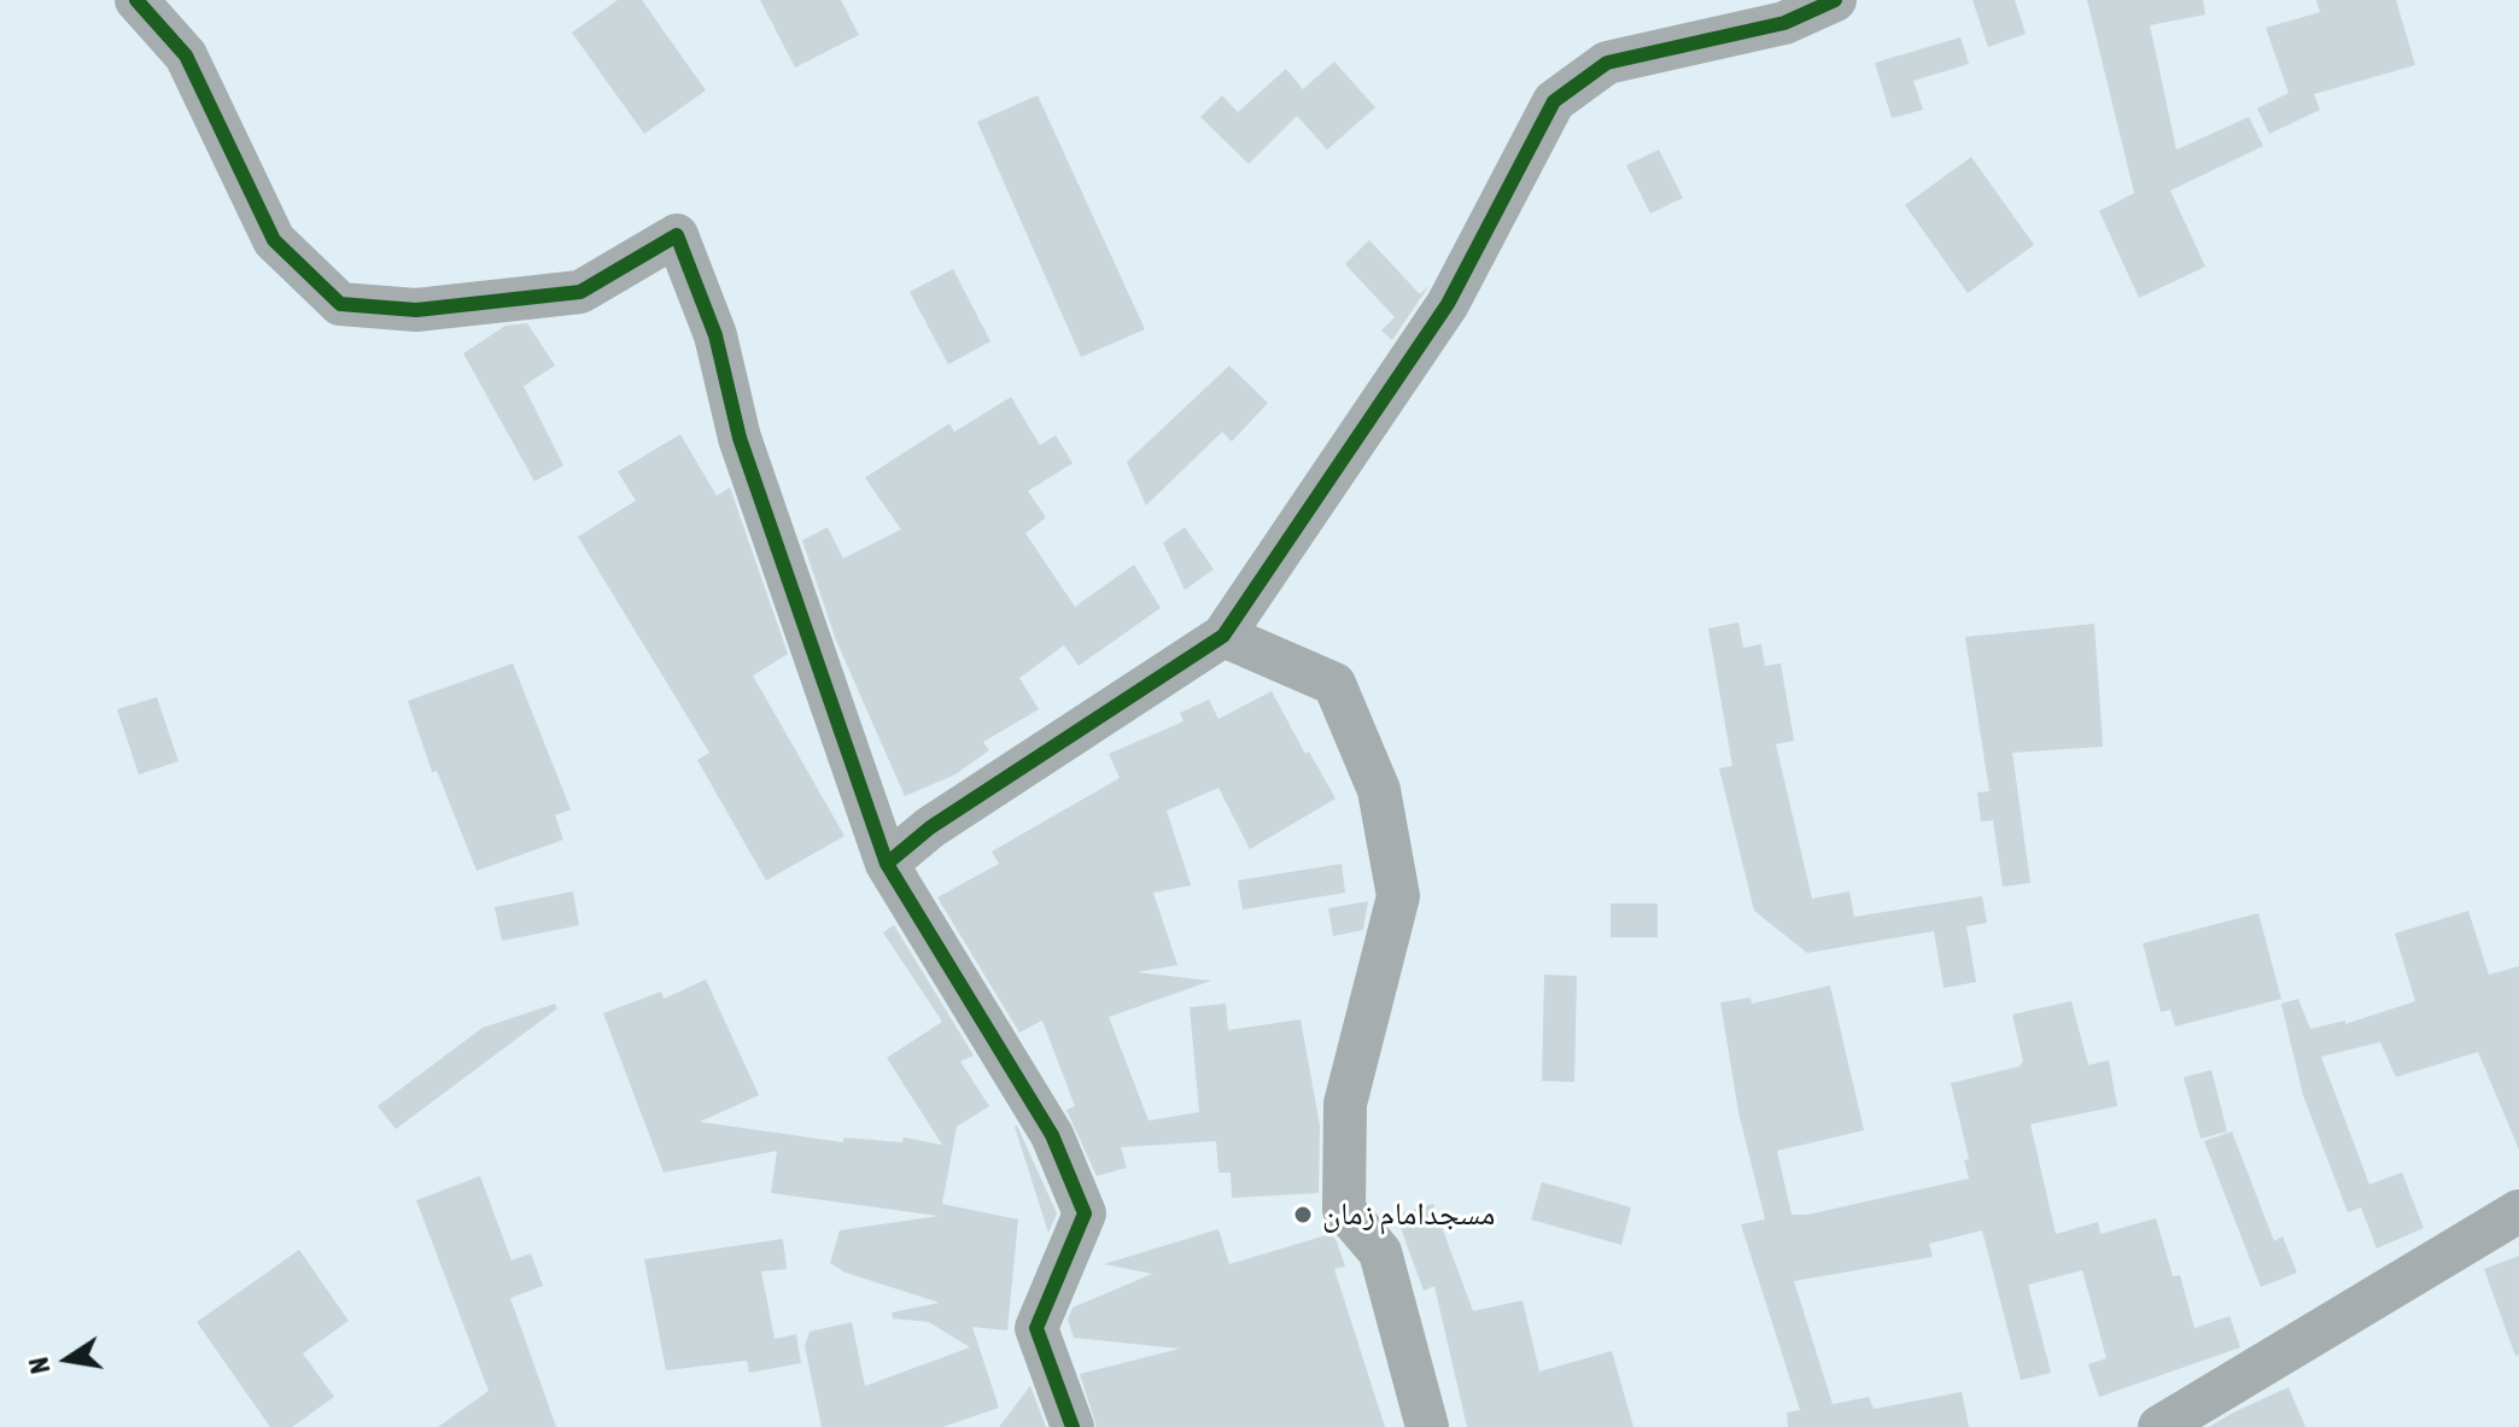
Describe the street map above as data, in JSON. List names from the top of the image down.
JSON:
{
  "places": ["مسجدامام زمان"],
  "north": "left"
}
